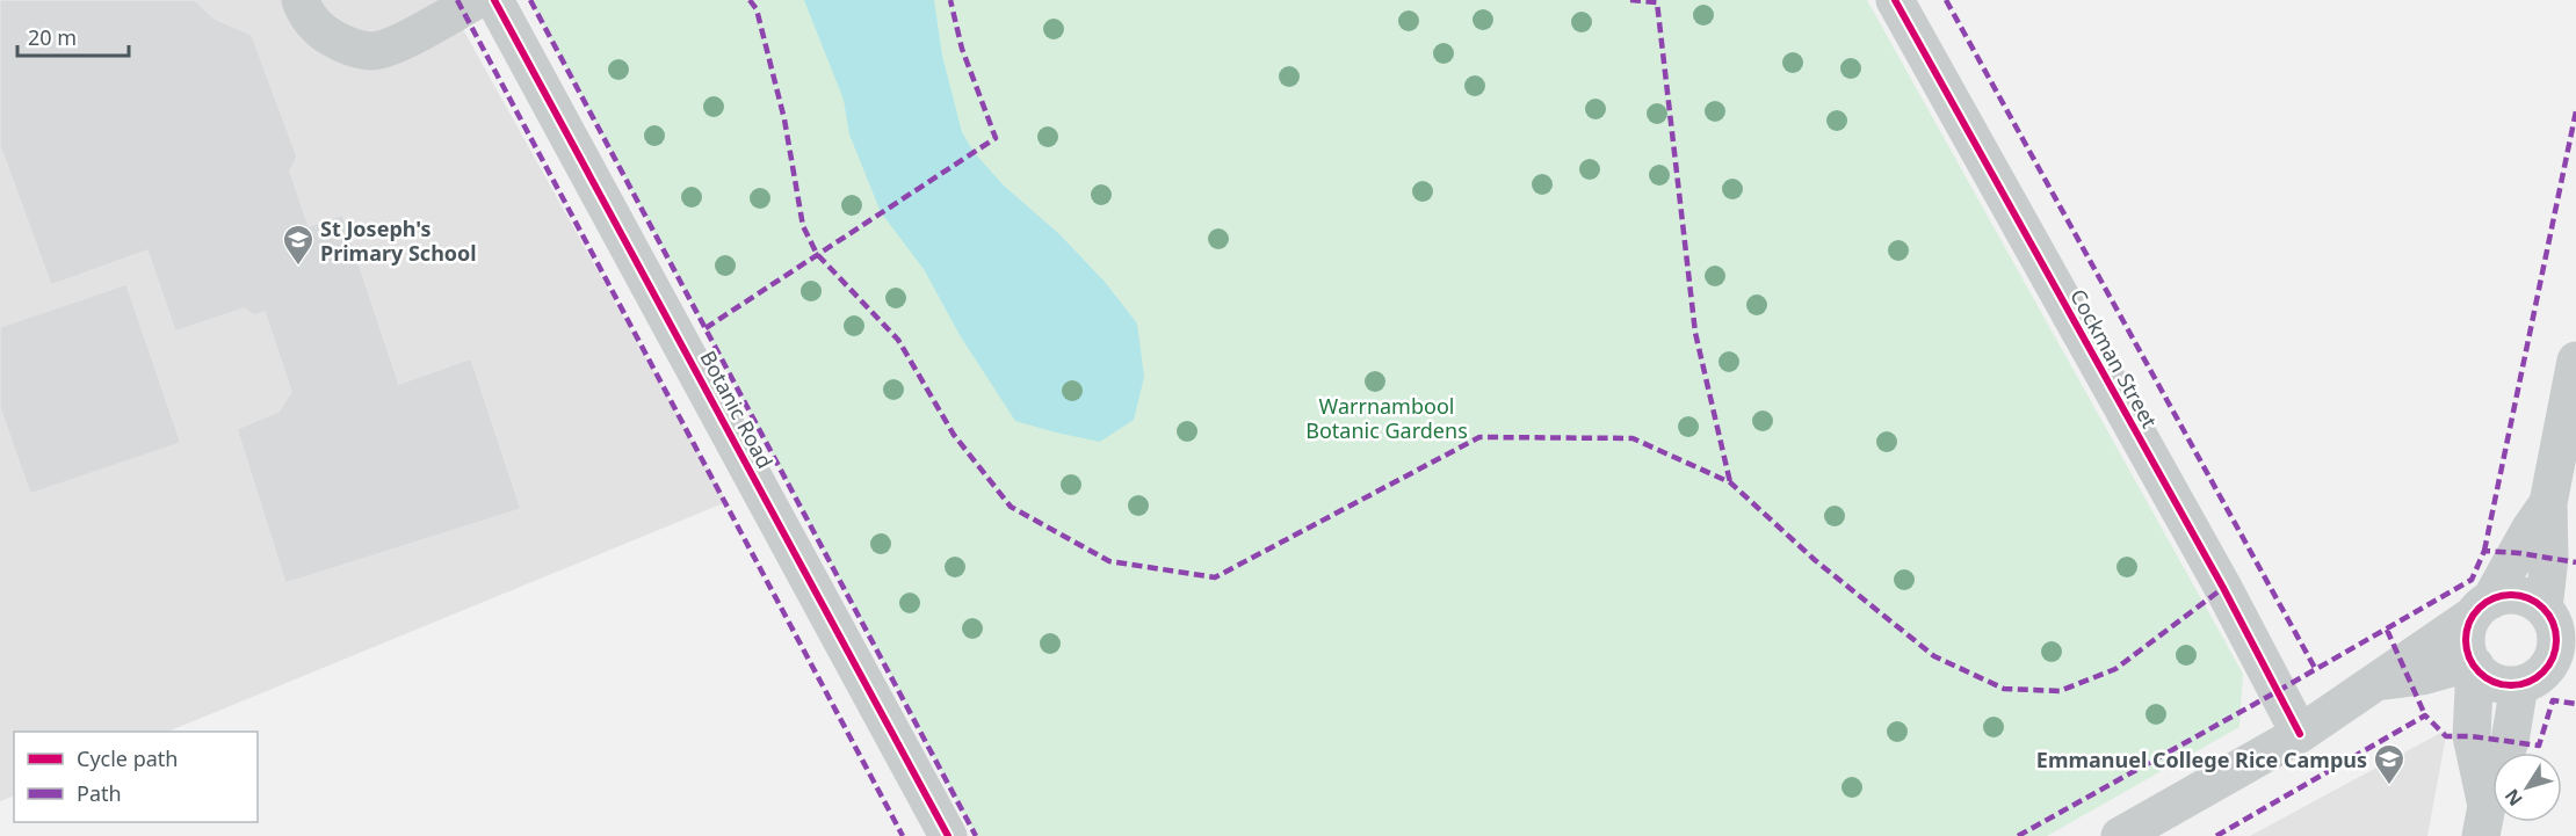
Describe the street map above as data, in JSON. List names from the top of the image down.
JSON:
{
  "streets": {
    "street": ["Cockman Street", "Botanic Road"]
  },
  "parks": ["Warrnambool Botanic Gardens"],
  "places": {
    "school or university": ["St Joseph's Primary School", "Emmanuel College Rice Campus"]
  },
  "legend": ["Cycle path", "Path"],
  "scale_bar": "20 m",
  "north": "bottom left"
}
